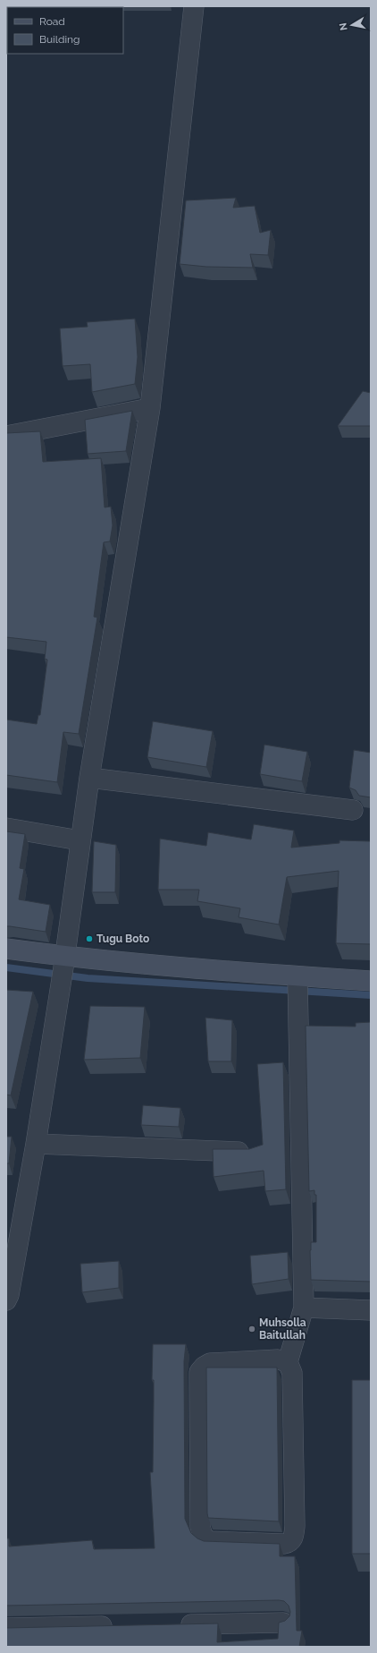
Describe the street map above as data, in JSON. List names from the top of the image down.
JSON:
{
  "places": ["Tugu Boto", "Muhsolla Baitullah"],
  "legend": ["Road", "Building"],
  "north": "left"
}
